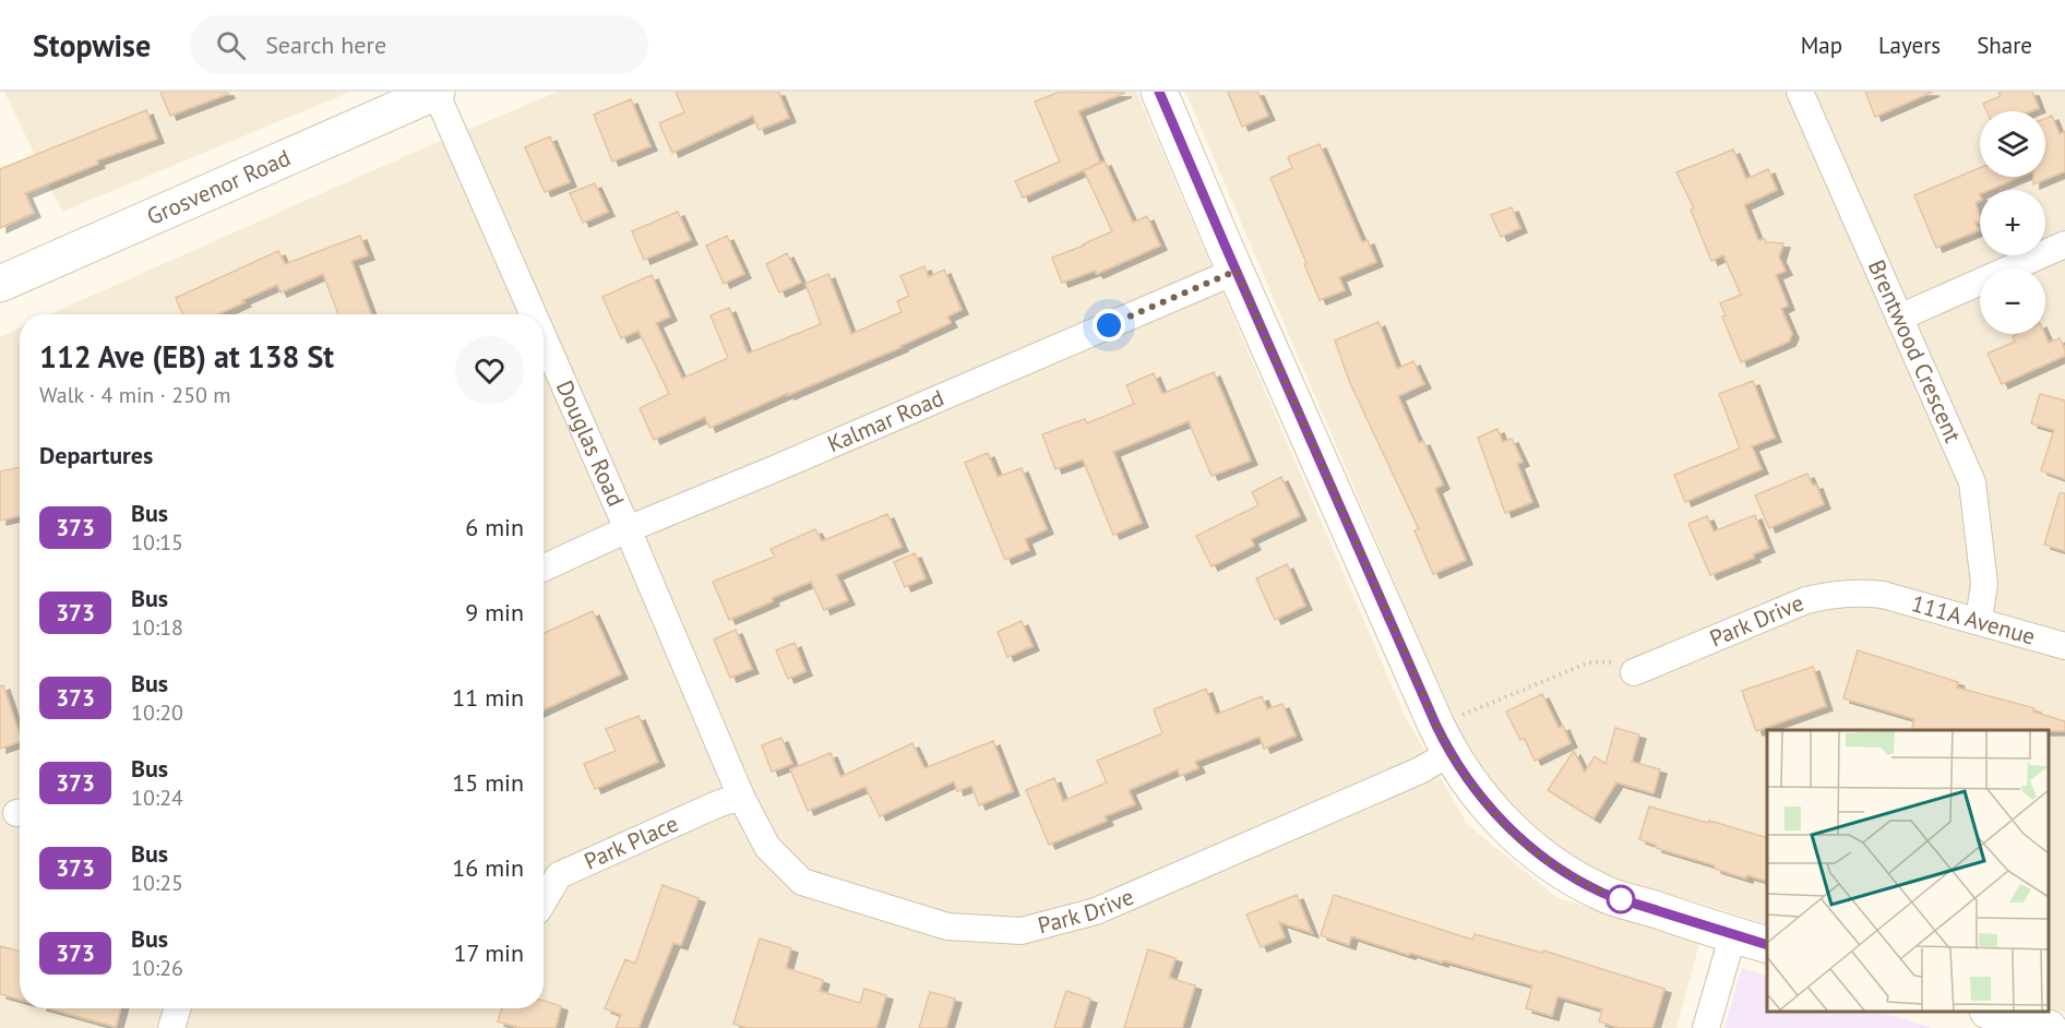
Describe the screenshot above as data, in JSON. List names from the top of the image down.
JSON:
{
  "streets": {
    "main road": ["Grosvenor Road"],
    "street": [
      "Brentwood Crescent",
      "Kalmar Road",
      "Douglas Road",
      "111A Avenue",
      "Park Drive",
      "Park Place"
    ]
  },
  "crossings": [
    ["Grosvenor Road", "Douglas Road"],
    ["Brentwood Crescent", "111A Avenue"],
    ["Kalmar Road", "Douglas Road"],
    ["Douglas Road", "Park Drive"],
    ["Douglas Road", "Park Place"],
    ["111A Avenue", "Park Drive"],
    ["Park Drive", "Park Place"]
  ],
  "lines": ["bus line 373"],
  "page": {
    "header": "Stopwise",
    "search": "Search here",
    "nav": ["Map", "Layers", "Share"],
    "map_buttons": ["+", "−"],
    "heading": [
      ["112 Ave (EB) at 138 St", "Walk · 4 min · 250 m"],
      "Departures"
    ],
    "list": [
      {
        "mark": "373",
        "name": "Bus",
        "note": "10:15",
        "value": "6 min"
      },
      {
        "mark": "373",
        "name": "Bus",
        "note": "10:18",
        "value": "9 min"
      },
      {
        "mark": "373",
        "name": "Bus",
        "note": "10:20",
        "value": "11 min"
      },
      {
        "mark": "373",
        "name": "Bus",
        "note": "10:24",
        "value": "15 min"
      },
      {
        "mark": "373",
        "name": "Bus",
        "note": "10:25",
        "value": "16 min"
      },
      {
        "mark": "373",
        "name": "Bus",
        "note": "10:26",
        "value": "17 min"
      }
    ]
  }
}
